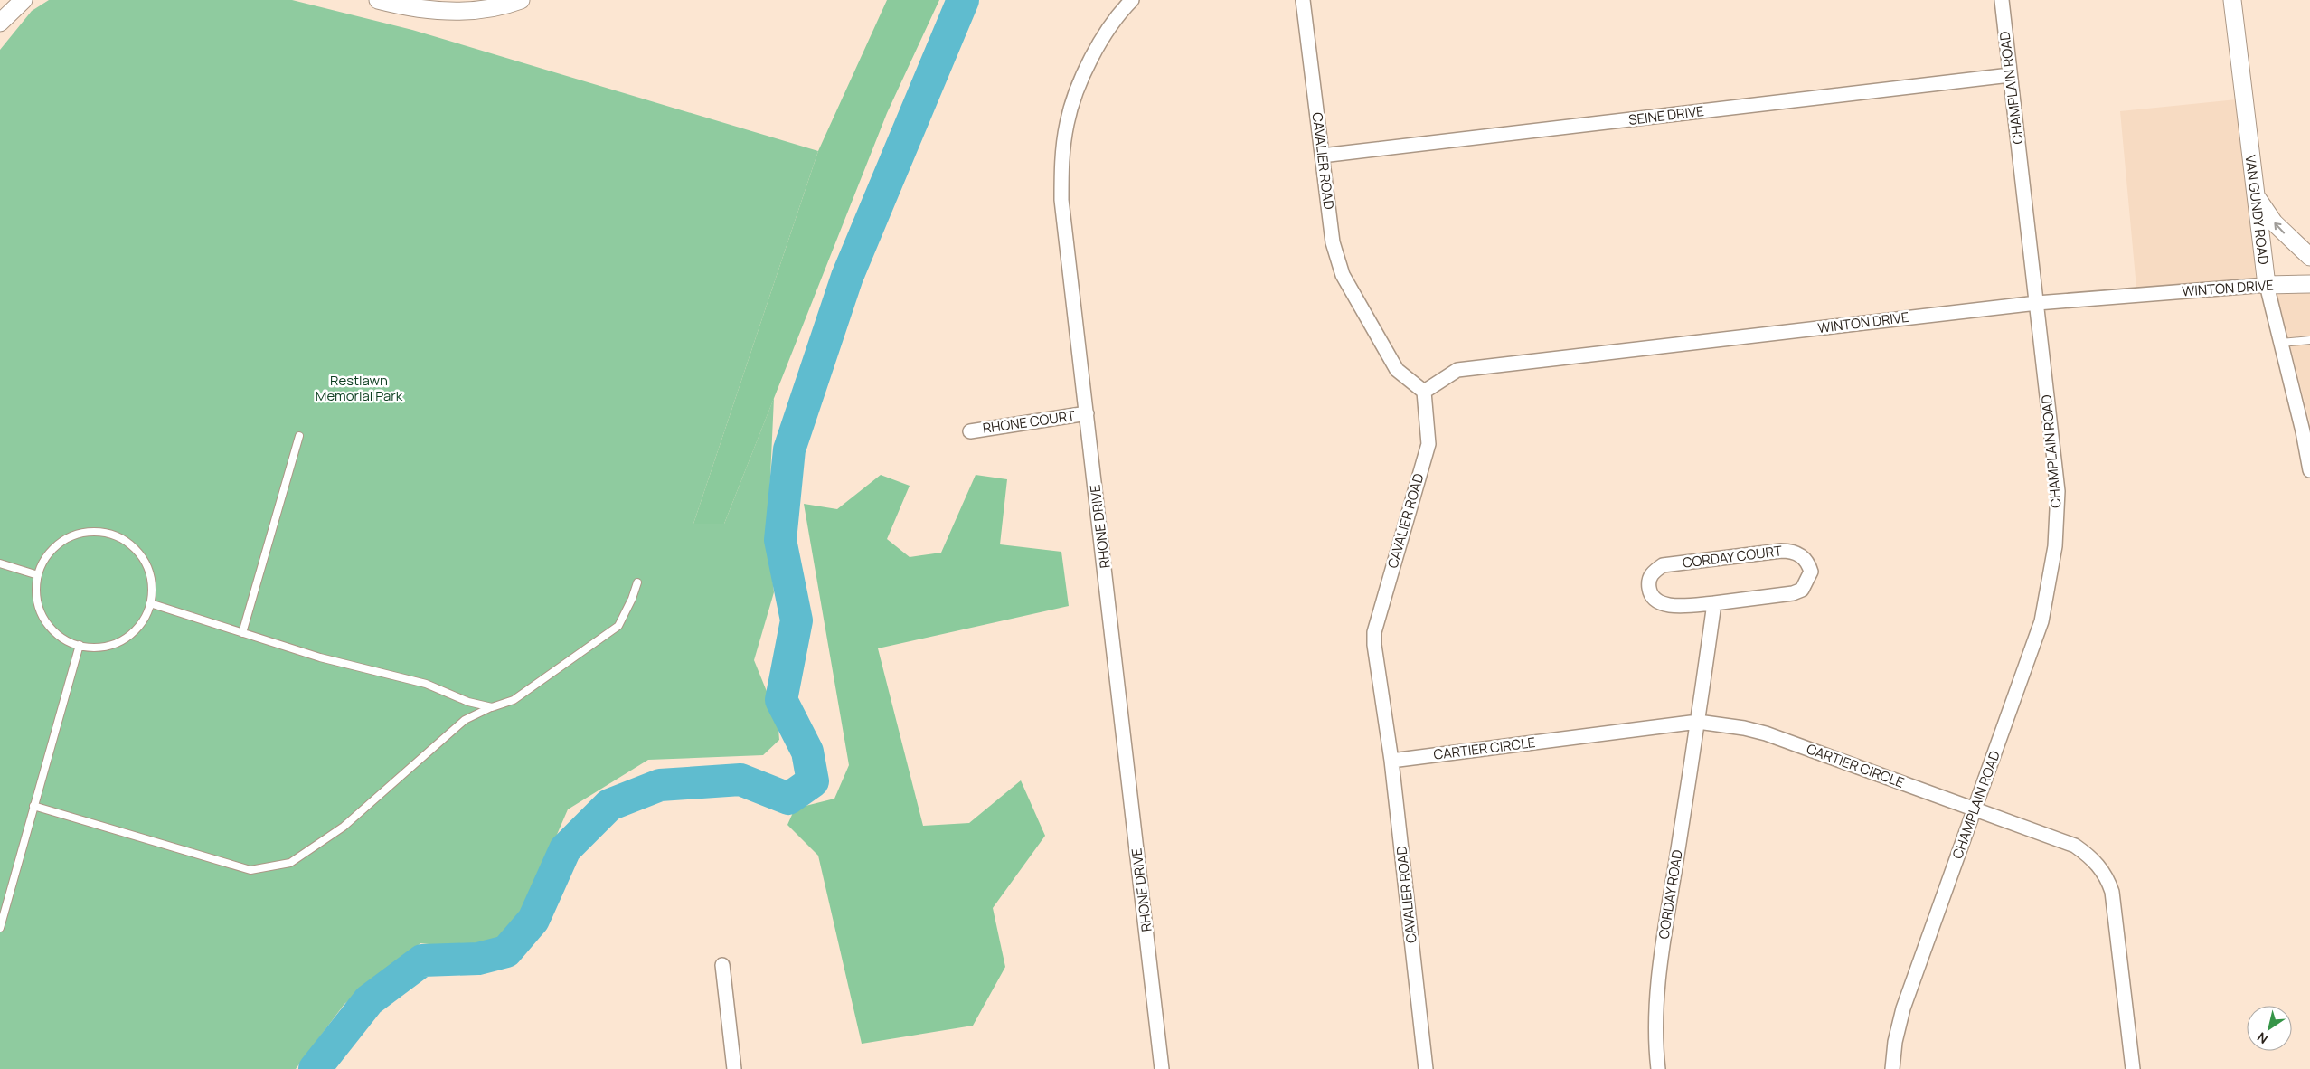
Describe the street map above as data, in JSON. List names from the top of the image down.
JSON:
{
  "streets": {
    "street": [
      "CHAMPLAIN ROAD",
      "SEINE DRIVE",
      "CAVALIER ROAD",
      "VAN GUNDY ROAD",
      "WINTON DRIVE",
      "RHONE COURT",
      "RHONE DRIVE",
      "CORDAY COURT",
      "CARTIER CIRCLE",
      "CORDAY ROAD"
    ]
  },
  "crossings": [
    ["CHAMPLAIN ROAD", "SEINE DRIVE"],
    ["CHAMPLAIN ROAD", "WINTON DRIVE"],
    ["CHAMPLAIN ROAD", "CARTIER CIRCLE"],
    ["SEINE DRIVE", "CAVALIER ROAD"],
    ["CAVALIER ROAD", "WINTON DRIVE"],
    ["CAVALIER ROAD", "CARTIER CIRCLE"],
    ["VAN GUNDY ROAD", "WINTON DRIVE"],
    ["RHONE COURT", "RHONE DRIVE"],
    ["CARTIER CIRCLE", "CORDAY ROAD"]
  ],
  "parks": ["Restlawn Memorial Park"],
  "north": "bottom left"
}
